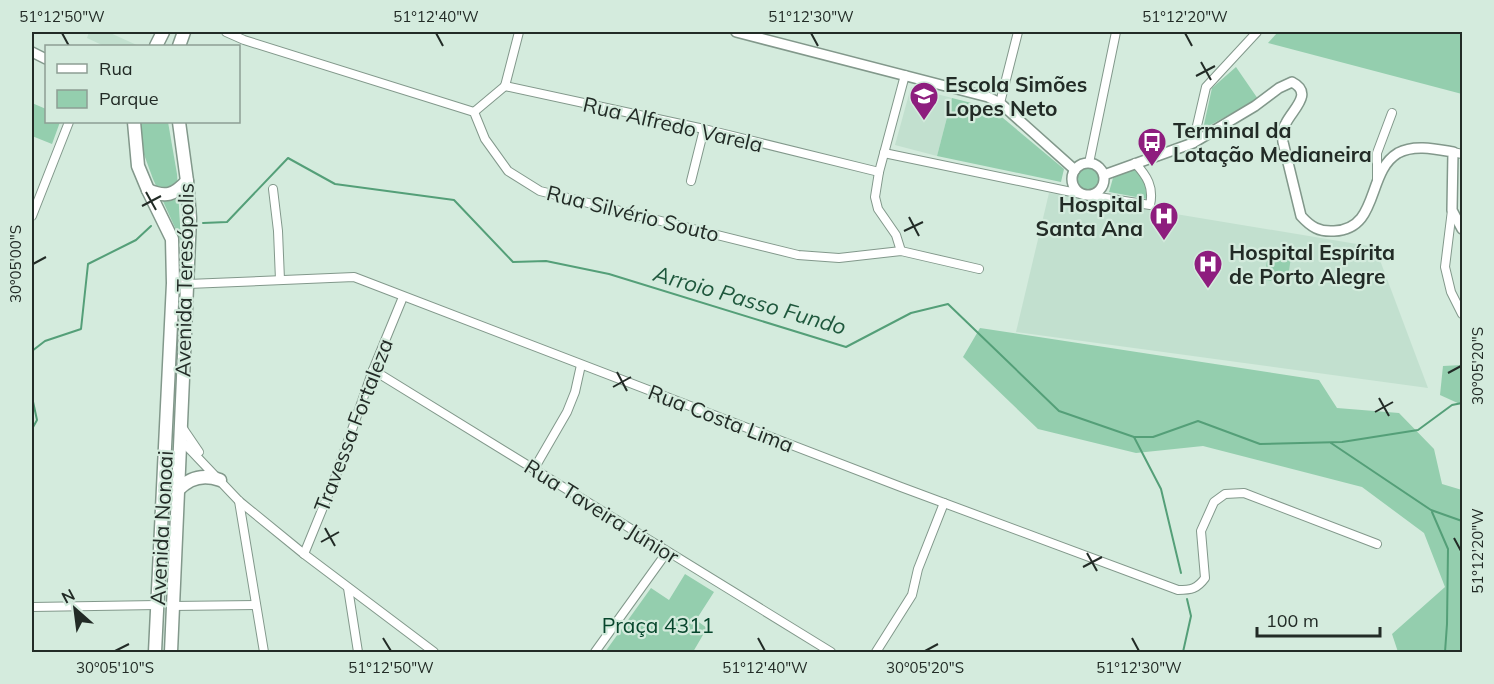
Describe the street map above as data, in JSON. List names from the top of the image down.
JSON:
{
  "streets": {
    "main road": ["Avenida Teresópolis", "Avenida Nonoai"],
    "street": [
      "Rua Alfredo Varela",
      "Rua Silvério Souto",
      "Rua Costa Lima",
      "Travessa Fortaleza",
      "Rua Taveira Júnior"
    ]
  },
  "crossings": [
    ["Avenida Teresópolis", "Rua Costa Lima"],
    ["Avenida Teresópolis", "Avenida Nonoai"],
    ["Rua Costa Lima", "Travessa Fortaleza"],
    ["Travessa Fortaleza", "Rua Taveira Júnior"]
  ],
  "water": ["Arroio Passo Fundo"],
  "parks": ["Praça 4311"],
  "places": {
    "school or university": ["Escola Simões Lopes Neto"],
    "bus stop": ["Terminal da Lotação Medianeira"],
    "hospital": ["Hospital Santa Ana", "Hospital Espírita de Porto Alegre"]
  },
  "legend": ["Rua", "Parque"],
  "scale_bar": "100 m",
  "north": "top left",
  "coordinates": [
    "51°12'50\"W",
    "51°12'40\"W",
    "51°12'30\"W",
    "51°12'20\"W",
    "30°05'00\"S",
    "30°05'20\"S",
    "30°05'10\"S"
  ]
}
